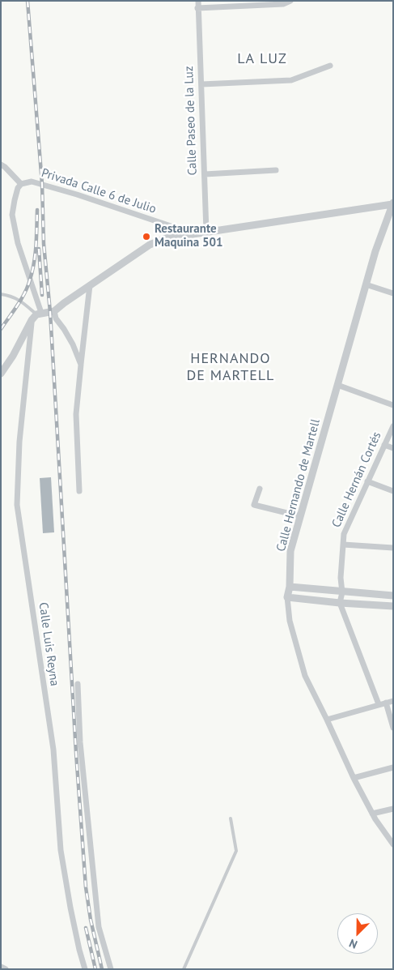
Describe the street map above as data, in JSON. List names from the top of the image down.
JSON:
{
  "streets": {
    "street": [
      "Calle Paseo de la Luz",
      "Privada Calle 6 de Julio",
      "Calle Hernán Cortés",
      "Calle Hernando de Martell",
      "Calle Luis Reyna"
    ]
  },
  "crossings": [
    ["Privada Calle 6 de Julio", "Calle Luis Reyna"]
  ],
  "districts": ["LA LUZ", "HERNANDO DE MARTELL"],
  "places": ["Restaurante Maquina 501"],
  "north": "bottom left"
}
